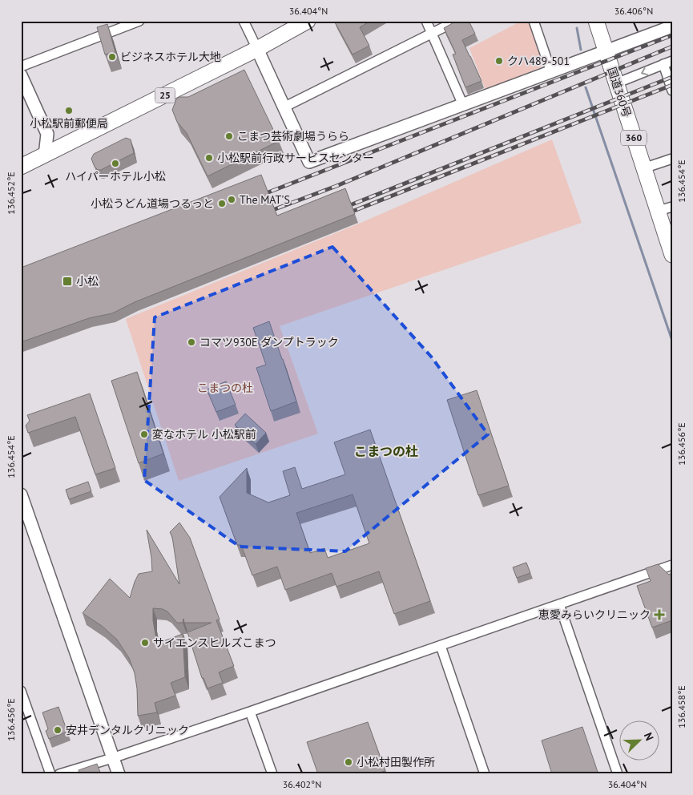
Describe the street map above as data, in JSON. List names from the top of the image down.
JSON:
{
  "streets": {
    "main road": ["国道360号", "25", "360"]
  },
  "districts": ["こまつの杜"],
  "parks": ["こまつの杜"],
  "places": {
    "other": [
      "ビジネスホテル大地",
      "クハ489-501",
      "小松駅前郵便局",
      "こまつ芸術劇場うらら",
      "小松駅前行政サービスセンター",
      "ハイパーホテル小松",
      "The MAT'S",
      "小松うどん道場つるっと",
      "コマツ930E ダンプトラック",
      "変なホテル 小松駅前",
      "サイエンスヒルズこまつ",
      "安井デンタルクリニック",
      "小松村田製作所"
    ],
    "transit": ["小松"],
    "health": ["恵愛みらいクリニック"]
  },
  "north": "top right",
  "coordinates": [
    "36.404°N",
    "36.406°N",
    "136.454°E",
    "136.452°E",
    "136.456°E",
    "136.458°E",
    "36.402°N"
  ]
}
